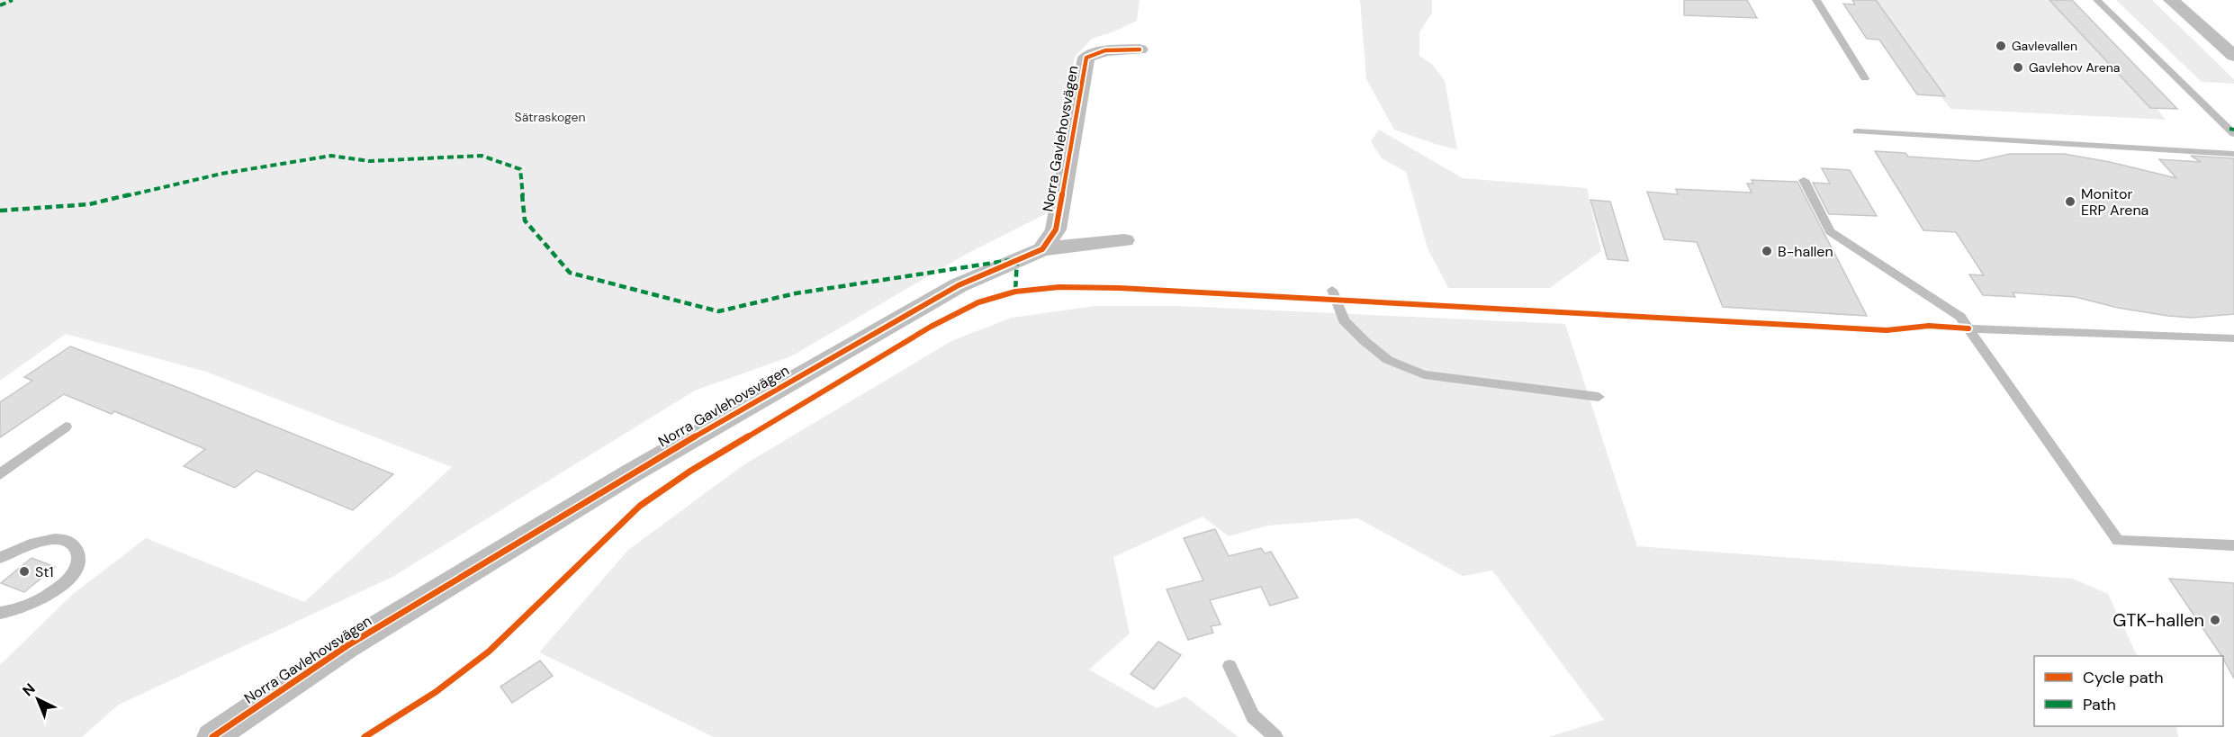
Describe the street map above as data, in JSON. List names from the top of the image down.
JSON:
{
  "streets": {
    "street": ["Norra Gavlehovsvägen"]
  },
  "parks": ["Sätraskogen"],
  "places": [
    "Gavlevallen",
    "Gavlehov Arena",
    "Monitor ERP Arena",
    "B-hallen",
    "St1",
    "GTK-hallen"
  ],
  "legend": ["Cycle path", "Path"],
  "north": "top left"
}
